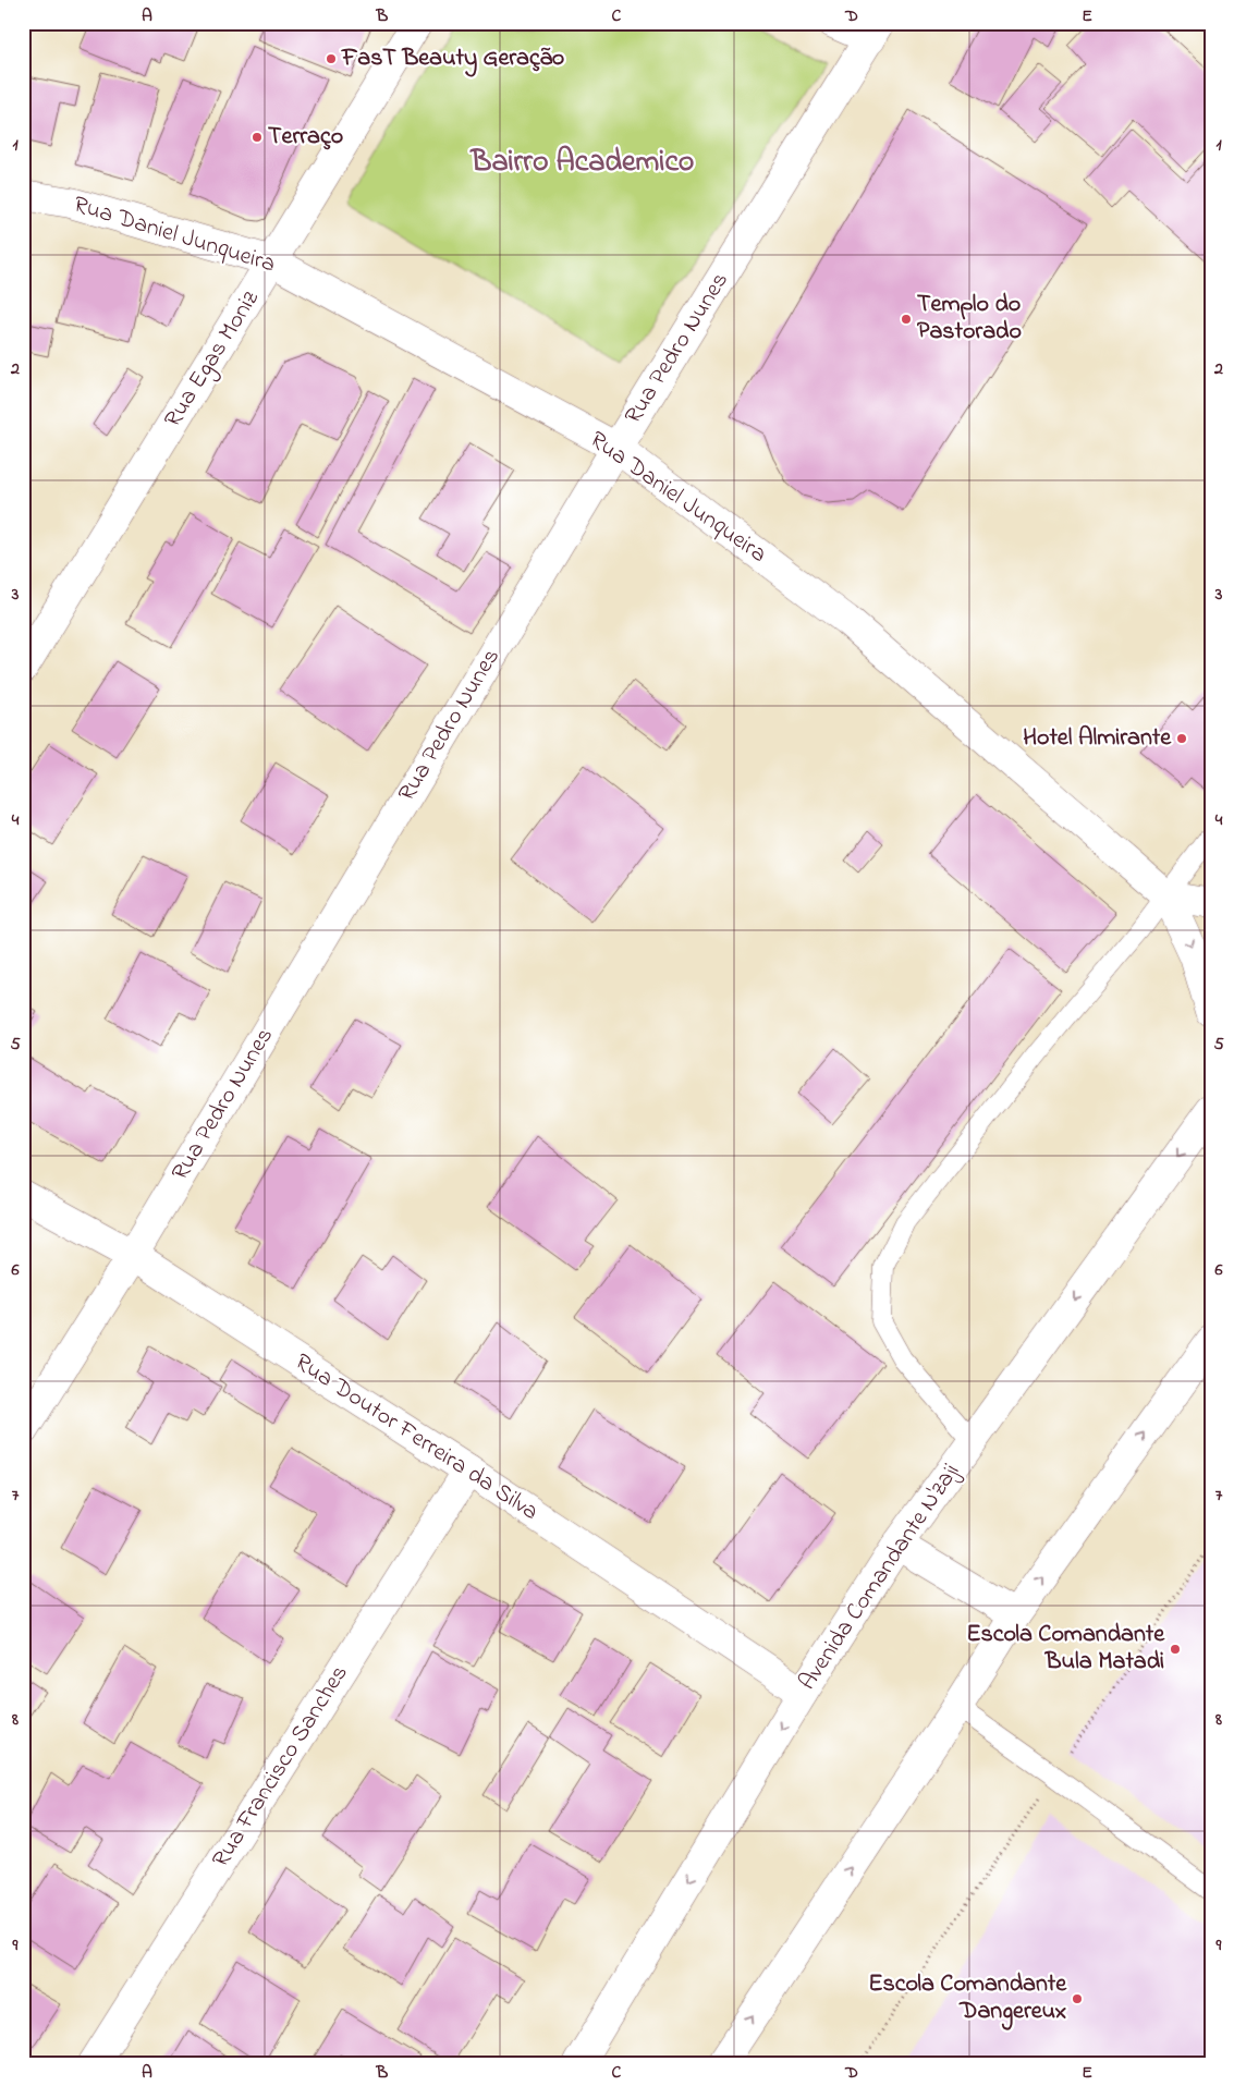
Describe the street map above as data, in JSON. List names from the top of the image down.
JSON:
{
  "streets": {
    "street": [
      "Rua Daniel Junqueira",
      "Rua Pedro Nunes",
      "Rua Egas Moniz",
      "Rua Doutor Ferreira da Silva",
      "Avenida Comandante N'zaji",
      "Rua Francisco Sanches"
    ]
  },
  "crossings": [
    ["Rua Daniel Junqueira", "Rua Pedro Nunes"],
    ["Rua Daniel Junqueira", "Rua Egas Moniz"],
    ["Rua Pedro Nunes", "Rua Doutor Ferreira da Silva"],
    ["Rua Doutor Ferreira da Silva", "Avenida Comandante N'zaji"],
    ["Rua Doutor Ferreira da Silva", "Rua Francisco Sanches"]
  ],
  "districts": ["Bairro Academico"],
  "places": [
    "FasT Beauty Geração",
    "Terraço",
    "Templo do Pastorado",
    "Hotel Almirante",
    "Escola Comandante Bula Matadi",
    "Escola Comandante Dangereux"
  ],
  "grid": {
    "columns": [
      "A",
      "B",
      "C",
      "D",
      "E"
    ],
    "rows": [
      "1",
      "2",
      "3",
      "4",
      "5",
      "6",
      "7",
      "8",
      "9"
    ]
  }
}
